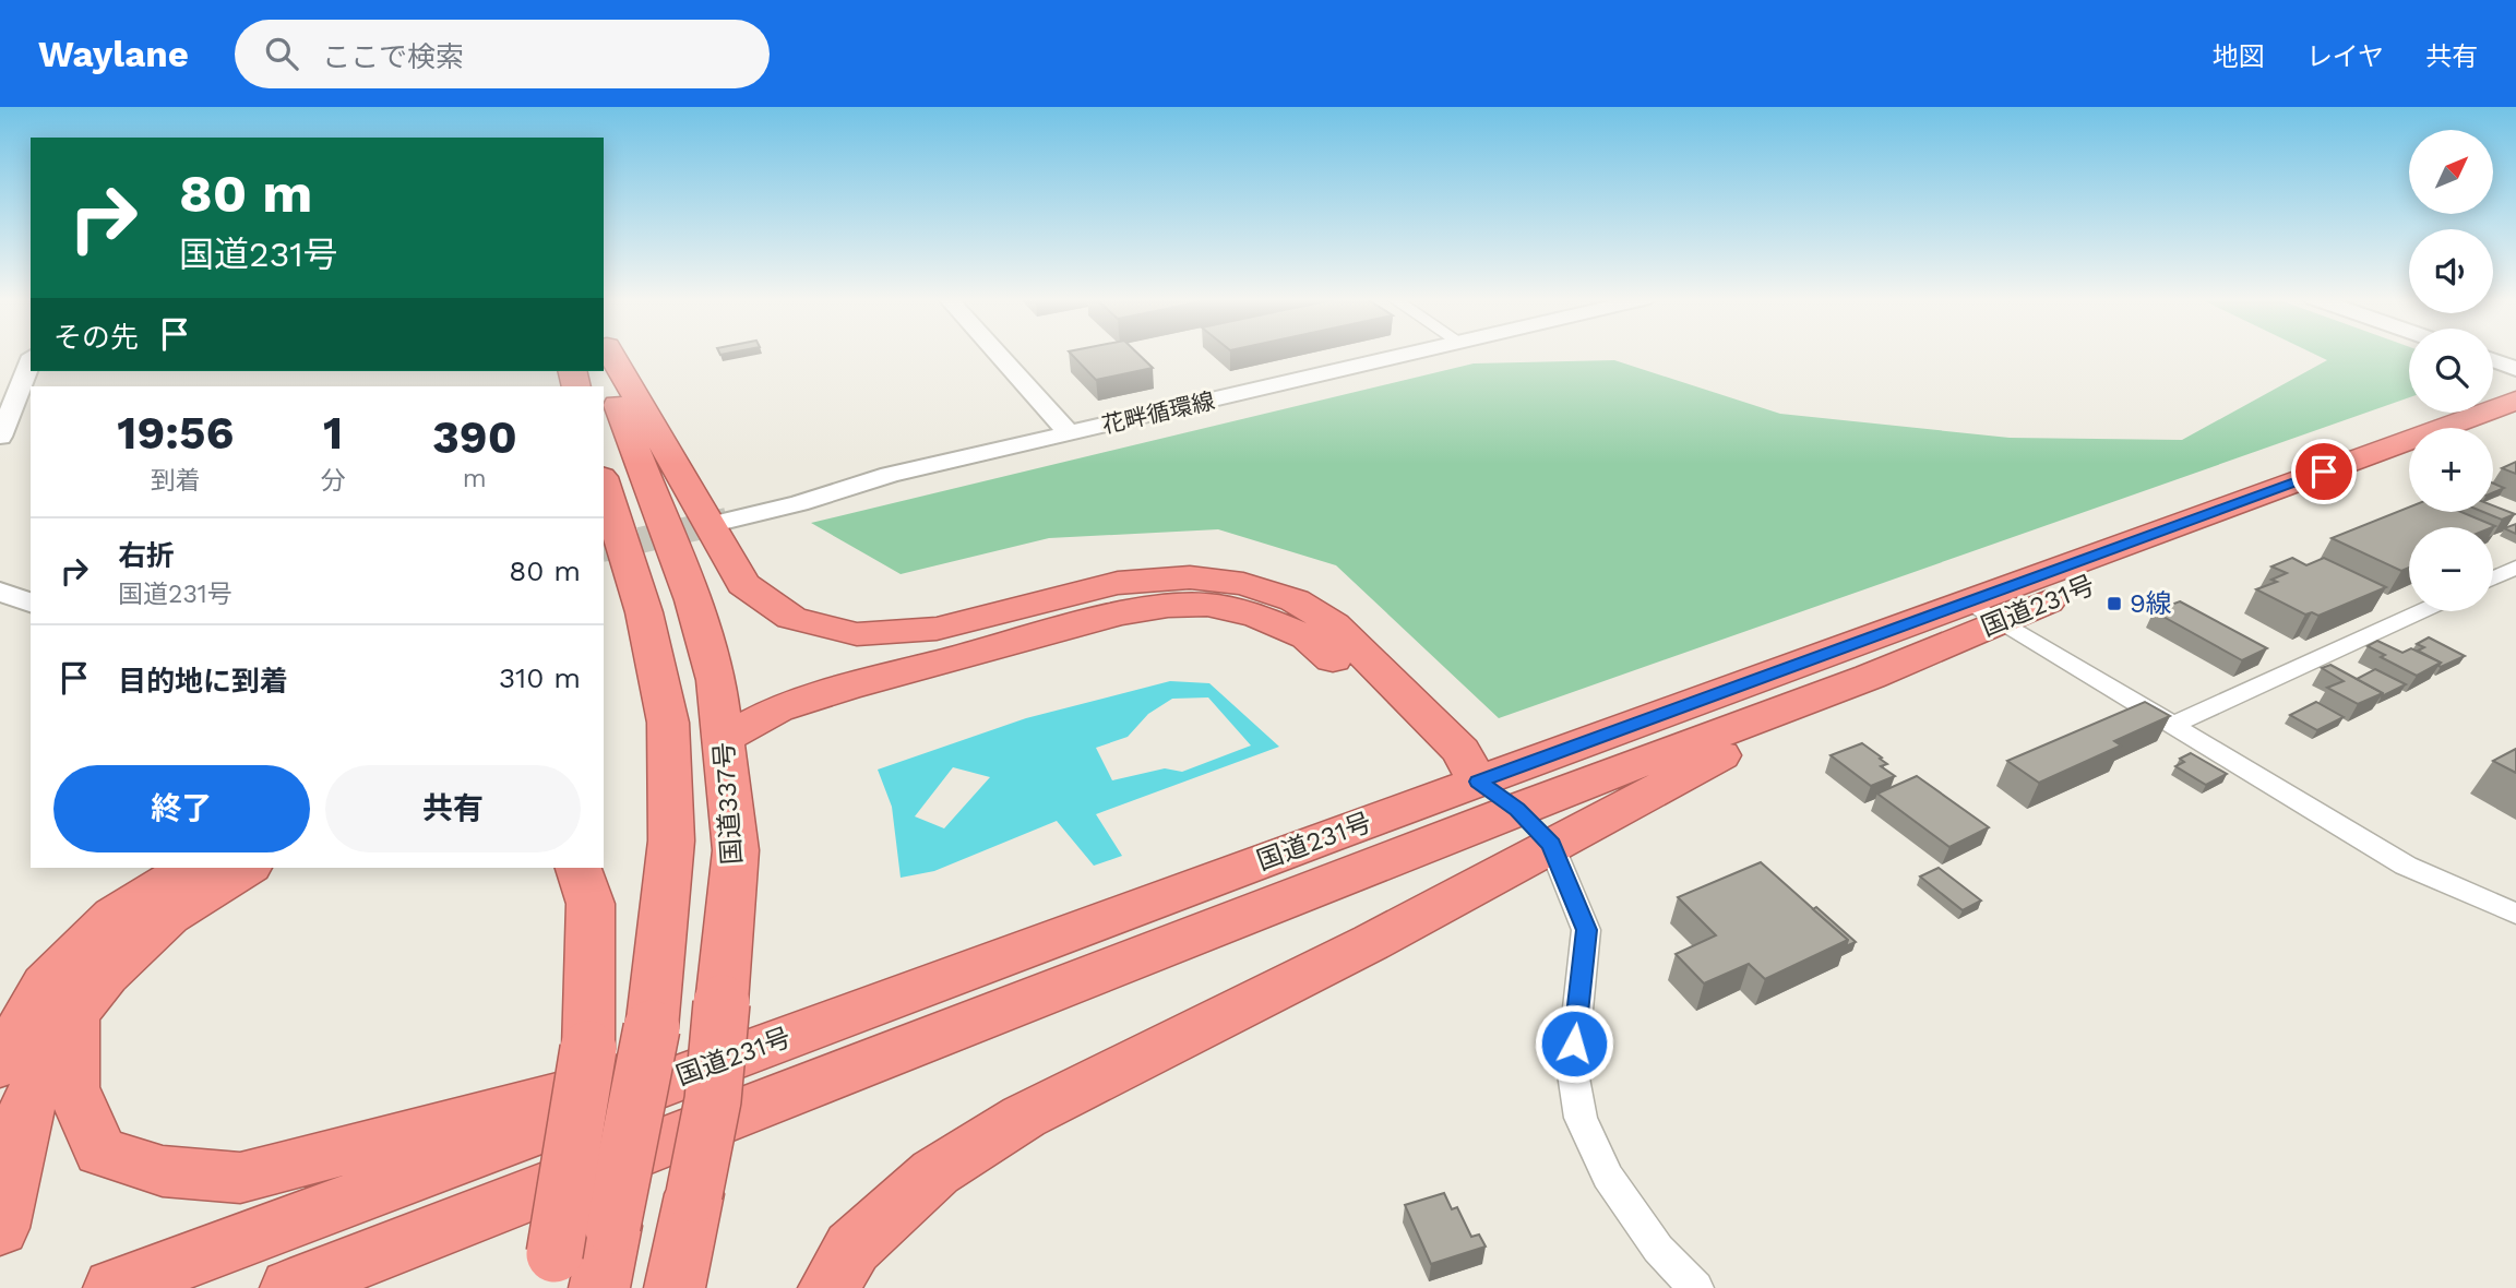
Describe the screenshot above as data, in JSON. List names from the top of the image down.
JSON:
{
  "streets": {
    "highway": ["国道231号", "国道337号"],
    "street": ["花畔循環線"]
  },
  "places": {
    "transit": ["9線"]
  },
  "north": "top right",
  "page": {
    "header": "Waylane",
    "search": "ここで検索",
    "nav": ["地図", "レイヤ", "共有"],
    "map_buttons": ["+", "−"],
    "turn": ["80 m", "国道231号"],
    "then": "その先",
    "eta": [
      "19:56",
      "到着",
      "1",
      "分",
      "390",
      "m"
    ],
    "list": [
      {
        "name": "右折",
        "note": "国道231号",
        "value": "80 m"
      },
      {
        "name": "目的地に到着",
        "value": "310 m"
      }
    ],
    "buttons": ["終了", "共有"]
  }
}
